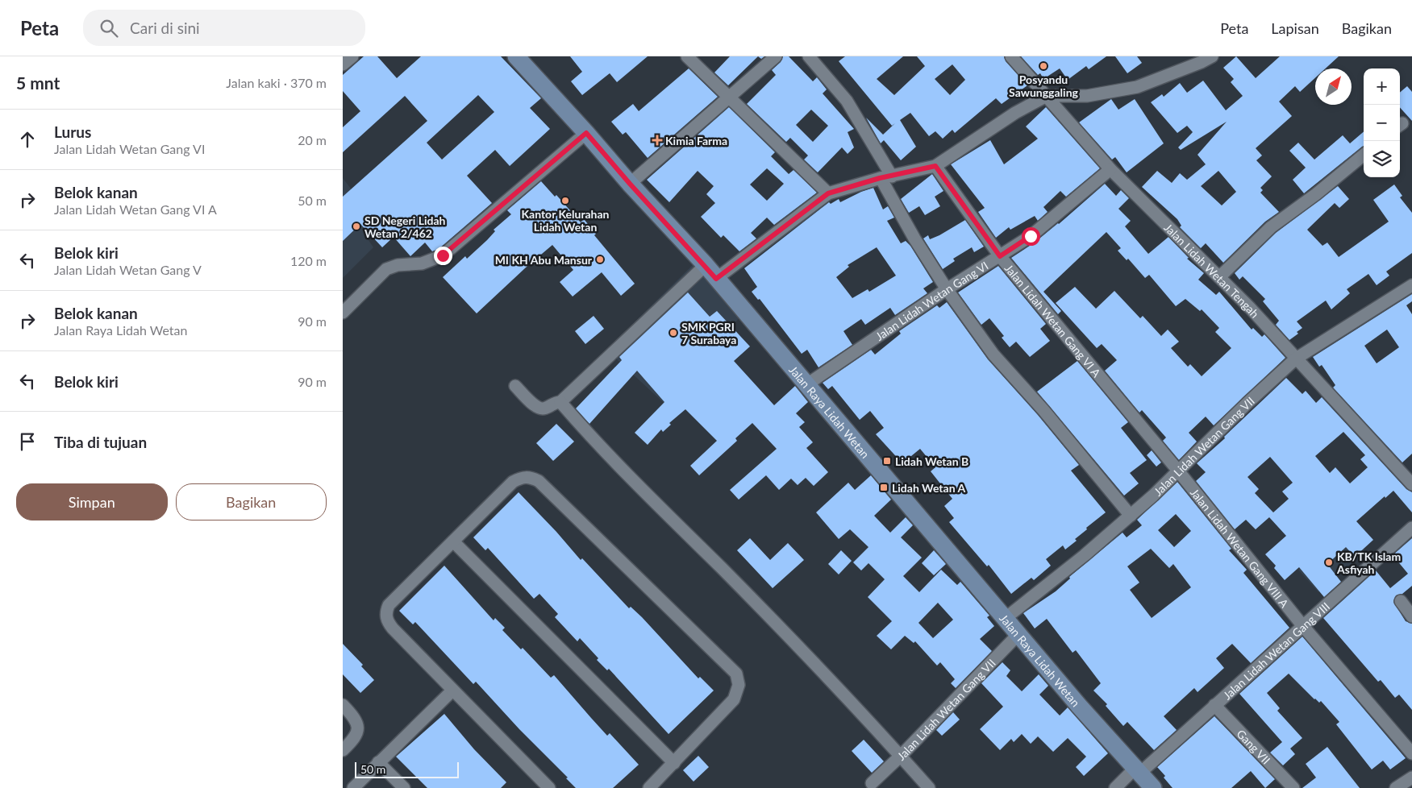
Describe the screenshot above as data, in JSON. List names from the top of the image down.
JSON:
{
  "streets": {
    "main road": ["Jalan Raya Lidah Wetan"],
    "street": [
      "Jalan Lidah Wetan Tengah",
      "Jalan Lidah Wetan Gang VI",
      "Jalan Lidah Wetan Gang VI A",
      "Jalan Lidah Wetan Gang VII",
      "Jalan Lidah Wetan Gang VIII A",
      "Jalan Lidah Wetan Gang VIII",
      "Gang VII"
    ]
  },
  "crossings": [
    ["Jalan Lidah Wetan Tengah", "Jalan Lidah Wetan Gang VI"],
    ["Jalan Lidah Wetan Tengah", "Jalan Lidah Wetan Gang VII"],
    ["Jalan Lidah Wetan Gang VI", "Jalan Lidah Wetan Gang VI A"],
    ["Jalan Lidah Wetan Gang VI", "Jalan Raya Lidah Wetan"],
    ["Jalan Lidah Wetan Gang VI A", "Jalan Lidah Wetan Gang VII"],
    ["Jalan Lidah Wetan Gang VI A", "Jalan Lidah Wetan Gang VIII A"],
    ["Jalan Raya Lidah Wetan", "Jalan Lidah Wetan Gang VII"],
    ["Jalan Raya Lidah Wetan", "Jalan Lidah Wetan Gang VIII"],
    ["Jalan Lidah Wetan Gang VII", "Jalan Lidah Wetan Gang VIII A"],
    ["Jalan Lidah Wetan Gang VIII A", "Jalan Lidah Wetan Gang VIII"],
    ["Jalan Lidah Wetan Gang VIII", "Gang VII"]
  ],
  "places": {
    "other": [
      "Posyandu Sawunggaling",
      "Kantor Kelurahan Lidah Wetan",
      "SD Negeri Lidah Wetan 2/462",
      "MI KH Abu Mansur",
      "SMK PGRI 7 Surabaya",
      "KB/TK Islam Asfiyah"
    ],
    "health": ["Kimia Farma"],
    "transit": ["Lidah Wetan B", "Lidah Wetan A"]
  },
  "scale_bar": "50 m",
  "north": "top right",
  "page": {
    "header": "Peta",
    "search": "Cari di sini",
    "nav": ["Peta", "Lapisan", "Bagikan"],
    "heading": ["5 mnt", "Jalan kaki · 370 m"],
    "map_buttons": ["+", "−"],
    "list": [
      ["Lurus", "Jalan Lidah Wetan Gang VI", "20 m"],
      ["Belok kanan", "Jalan Lidah Wetan Gang VI A", "50 m"],
      ["Belok kiri", "Jalan Lidah Wetan Gang V", "120 m"],
      ["Belok kanan", "Jalan Raya Lidah Wetan", "90 m"],
      ["Belok kiri", "90 m"],
      "Tiba di tujuan"
    ],
    "buttons": ["Simpan", "Bagikan"],
    "scale": "50 m"
  }
}
